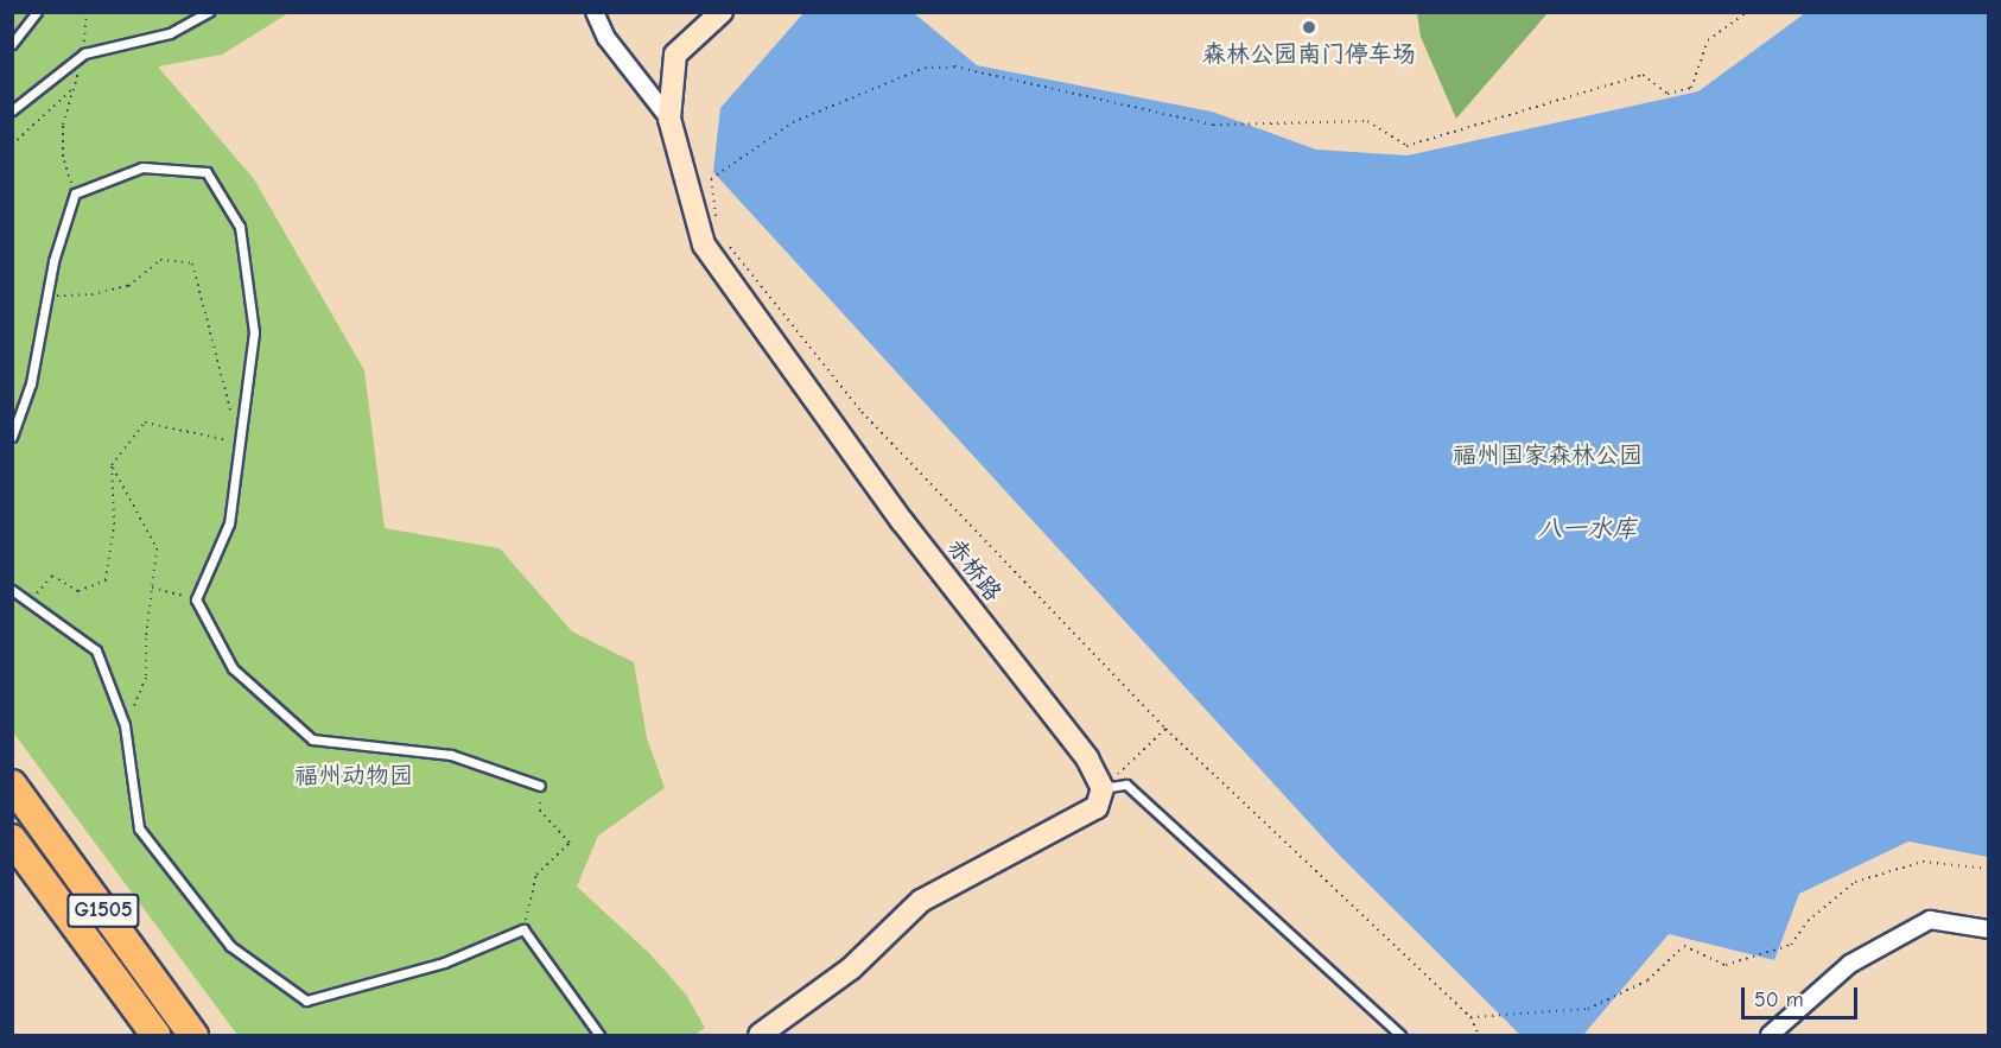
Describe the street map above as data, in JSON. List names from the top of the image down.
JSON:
{
  "streets": {
    "highway": ["G1505"],
    "street": ["赤桥路"]
  },
  "water": ["八一水库"],
  "parks": ["福州国家森林公园", "福州动物园"],
  "places": ["森林公园南门停车场"],
  "scale_bar": "50 m"
}
